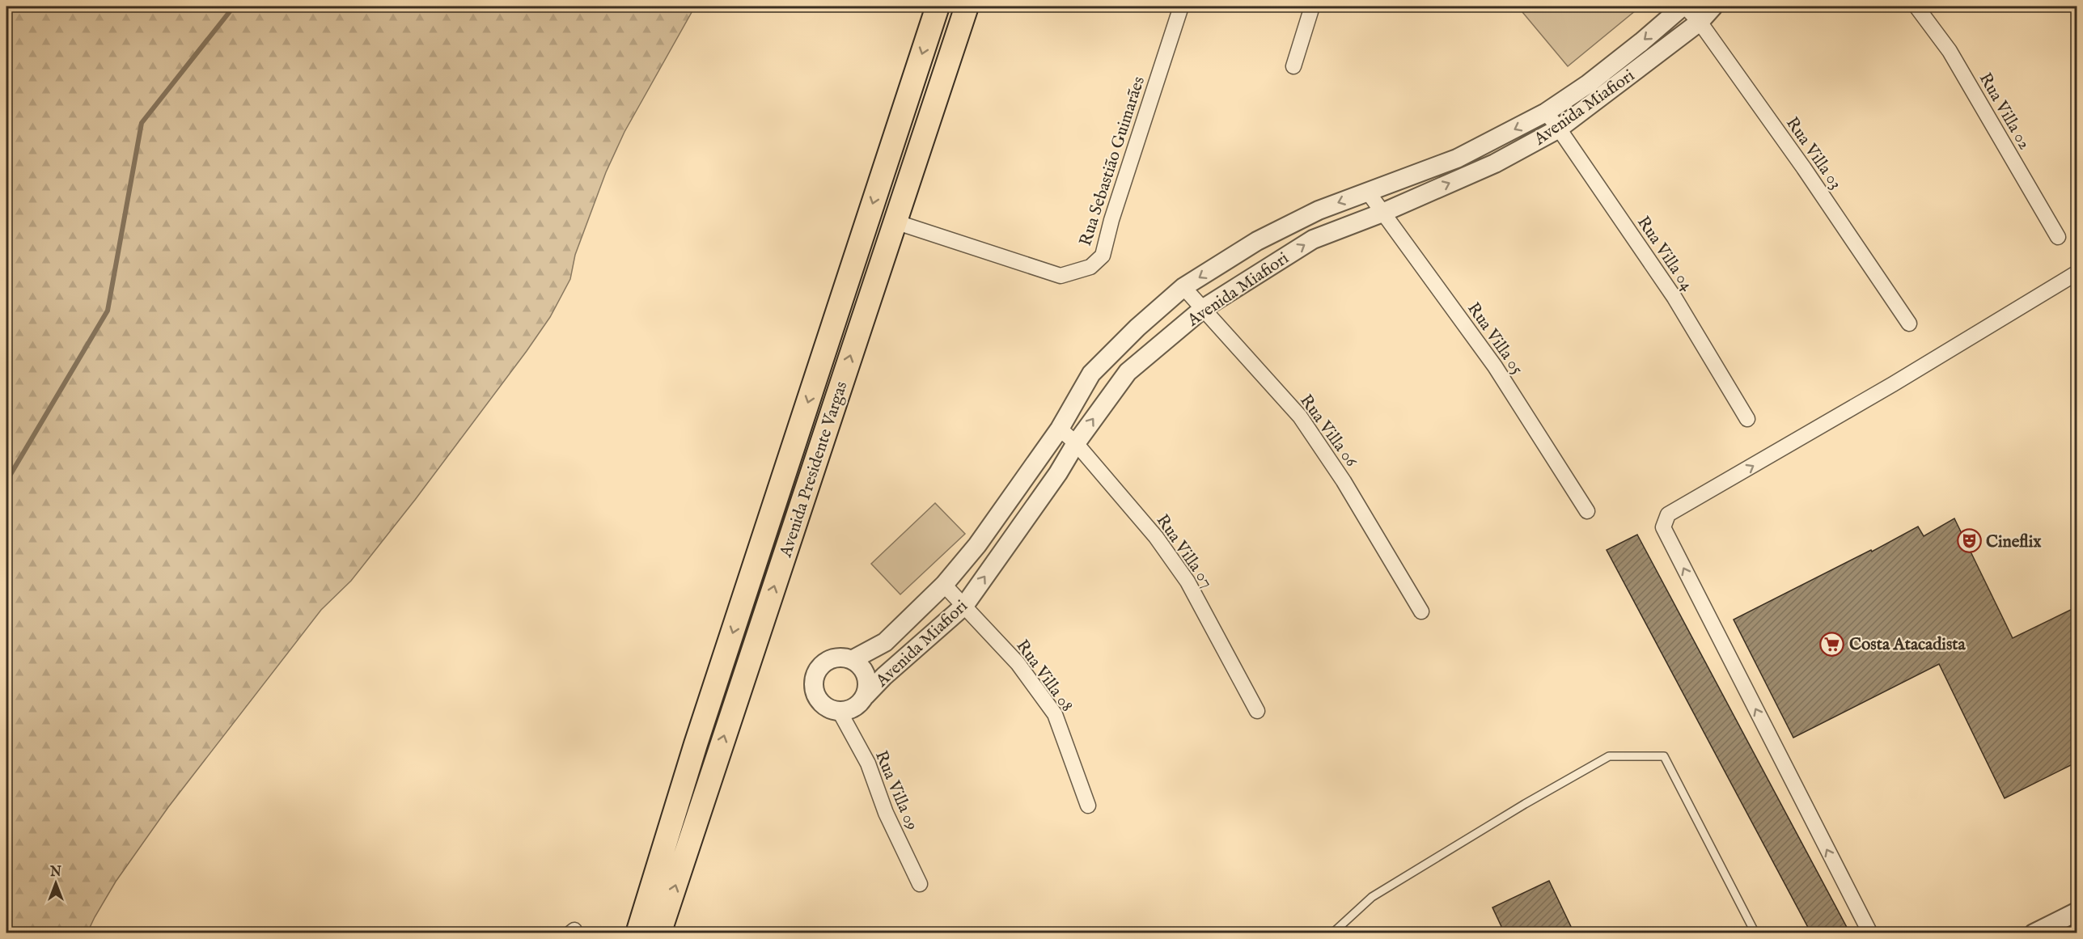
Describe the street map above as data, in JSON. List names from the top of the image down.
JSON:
{
  "streets": {
    "main road": ["Avenida Presidente Vargas"],
    "street": [
      "Avenida Miafiori",
      "Rua Villa 02",
      "Rua Villa 03",
      "Rua Sebastião Guimarães",
      "Rua Villa 04",
      "Rua Villa 05",
      "Rua Villa 06",
      "Rua Villa 07",
      "Rua Villa 08",
      "Rua Villa 09"
    ]
  },
  "crossings": [
    ["Avenida Miafiori", "Rua Villa 03"],
    ["Avenida Miafiori", "Rua Villa 04"],
    ["Avenida Miafiori", "Rua Villa 05"],
    ["Avenida Miafiori", "Rua Villa 06"],
    ["Avenida Miafiori", "Rua Villa 07"],
    ["Avenida Miafiori", "Rua Villa 08"],
    ["Avenida Miafiori", "Rua Villa 09"],
    ["Rua Sebastião Guimarães", "Avenida Presidente Vargas"]
  ],
  "places": {
    "theatre": ["Cineflix"],
    "supermarket": ["Costa Atacadista"]
  },
  "north": "top"
}
